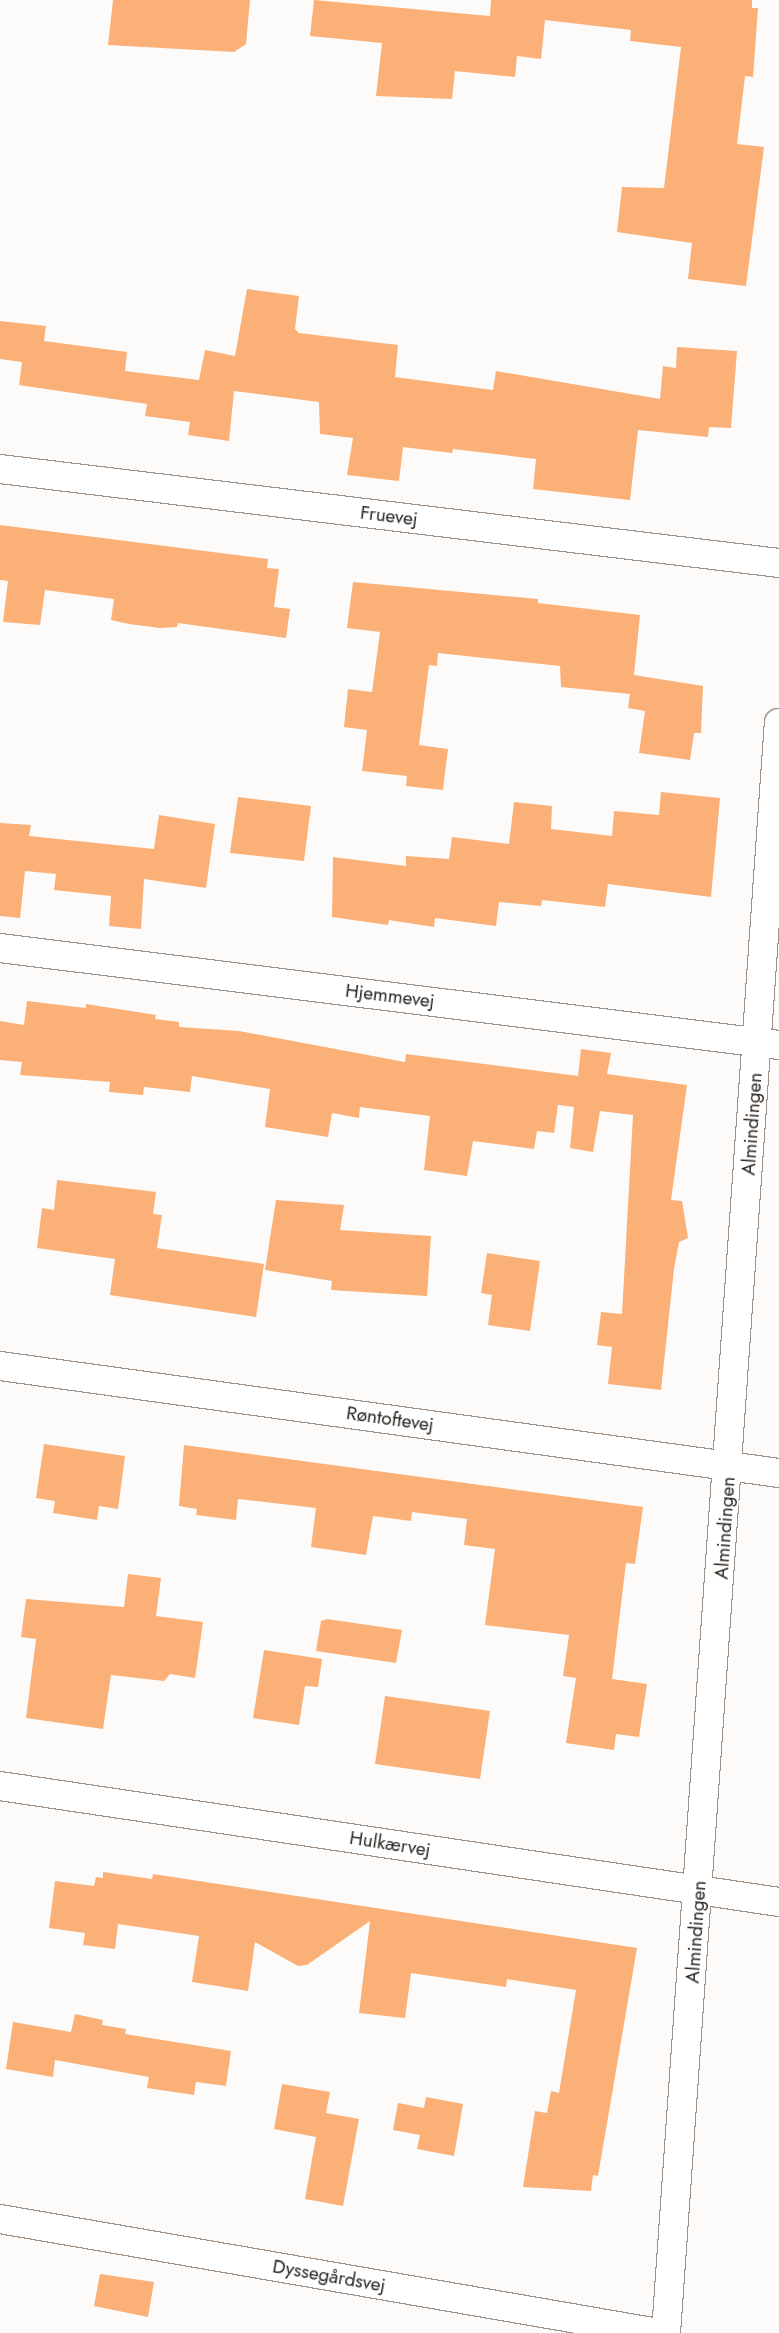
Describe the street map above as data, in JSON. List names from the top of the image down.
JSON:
{
  "streets": {
    "street": [
      "Fruevej",
      "Hjemmevej",
      "Almindingen",
      "Røntoftevej",
      "Hulkærvej",
      "Dyssegårdsvej"
    ]
  },
  "crossings": [
    ["Hjemmevej", "Almindingen"],
    ["Almindingen", "Røntoftevej"],
    ["Almindingen", "Hulkærvej"]
  ]
}
